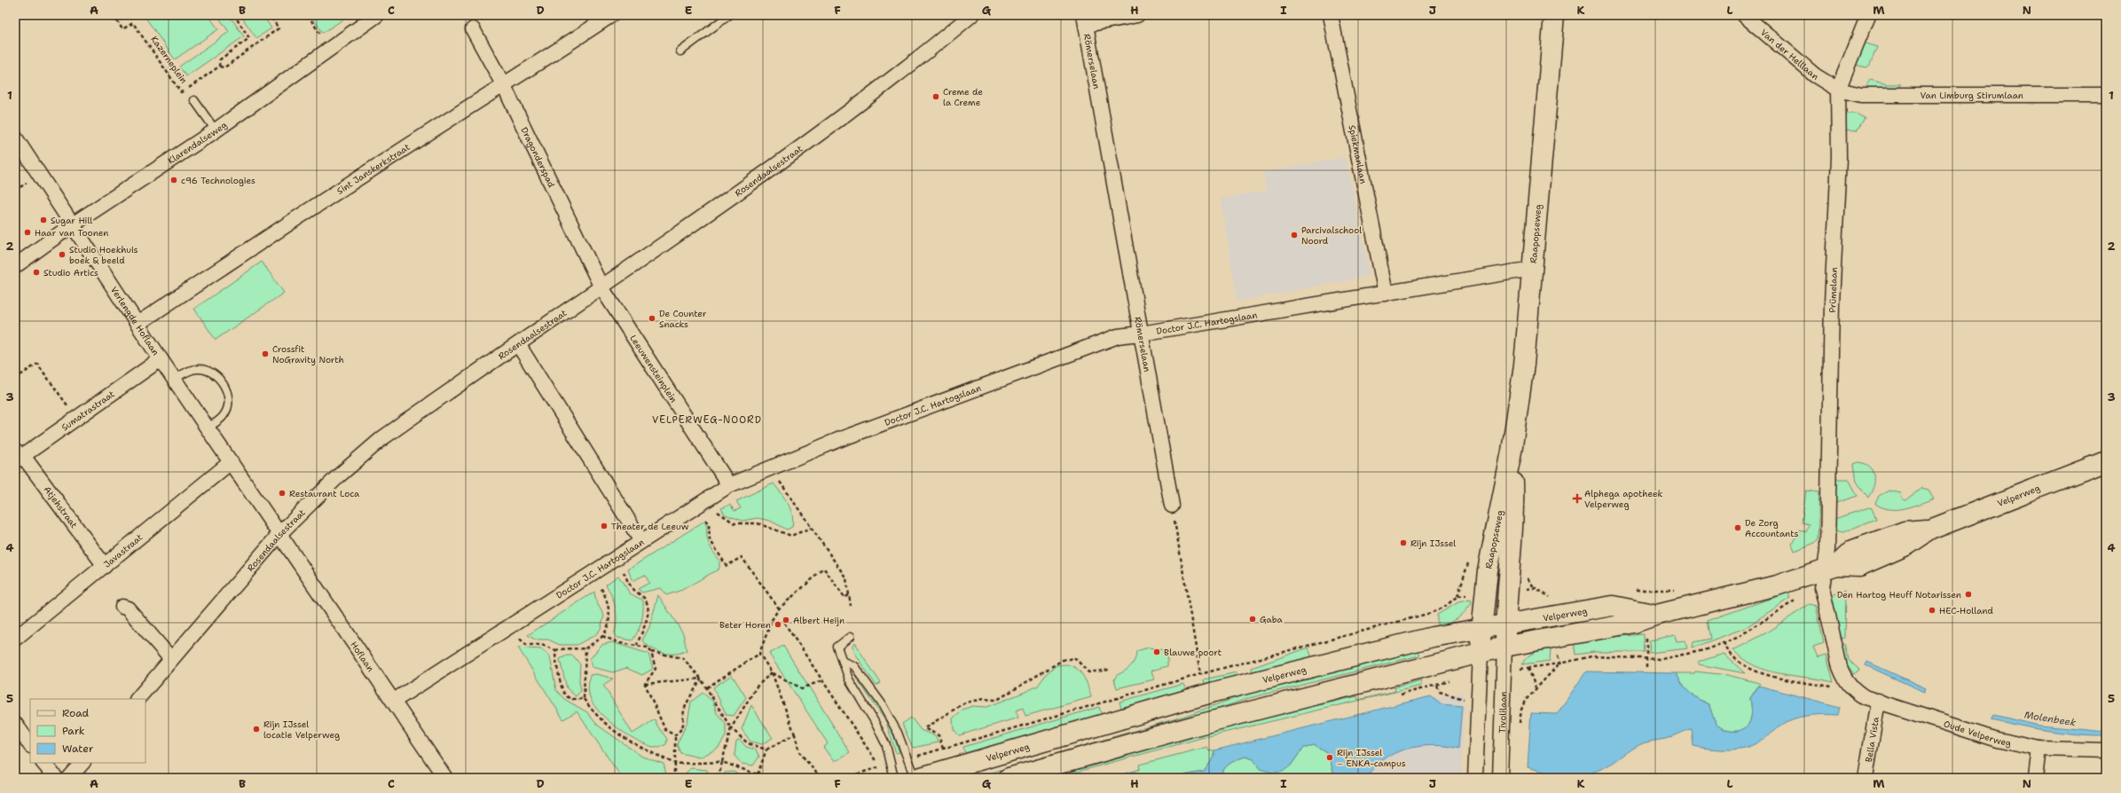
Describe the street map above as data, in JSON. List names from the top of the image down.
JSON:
{
  "streets": {
    "main road": ["Raapopseweg", "Velperweg"],
    "street": [
      "Van der Helllaan",
      "Römerselaan",
      "Van Limburg Stirumlaan",
      "Klarendalseweg",
      "Spiekmanlaan",
      "Dragonderspad",
      "Sint Janskerkstraat",
      "Rosendaalsestraat",
      "Prümelaan",
      "Verlengde Hoflaan",
      "Doctor J.C. Hartogslaan",
      "Leeuwensteinplein",
      "Sumatrastraat",
      "Atjehstraat",
      "Javastraat",
      "Hoflaan",
      "Tivolilaan",
      "Oude Velperweg",
      "Bella Vista"
    ],
    "path": ["Kazerneplein"]
  },
  "crossings": [
    ["Van der Helllaan", "Van Limburg Stirumlaan"],
    ["Van der Helllaan", "Prümelaan"],
    ["Römerselaan", "Doctor J.C. Hartogslaan"],
    ["Van Limburg Stirumlaan", "Prümelaan"],
    ["Klarendalseweg", "Verlengde Hoflaan"],
    ["Spiekmanlaan", "Doctor J.C. Hartogslaan"],
    ["Dragonderspad", "Sint Janskerkstraat"],
    ["Dragonderspad", "Rosendaalsestraat"],
    ["Dragonderspad", "Leeuwensteinplein"],
    ["Sint Janskerkstraat", "Verlengde Hoflaan"],
    ["Rosendaalsestraat", "Verlengde Hoflaan"],
    ["Rosendaalsestraat", "Leeuwensteinplein"],
    ["Rosendaalsestraat", "Hoflaan"],
    ["Raapopseweg", "Doctor J.C. Hartogslaan"],
    ["Raapopseweg", "Velperweg"],
    ["Raapopseweg", "Tivolilaan"],
    ["Prümelaan", "Velperweg"],
    ["Verlengde Hoflaan", "Sumatrastraat"],
    ["Verlengde Hoflaan", "Javastraat"],
    ["Verlengde Hoflaan", "Hoflaan"],
    ["Doctor J.C. Hartogslaan", "Leeuwensteinplein"],
    ["Doctor J.C. Hartogslaan", "Hoflaan"],
    ["Sumatrastraat", "Atjehstraat"],
    ["Velperweg", "Tivolilaan"],
    ["Atjehstraat", "Javastraat"],
    ["Oude Velperweg", "Bella Vista"]
  ],
  "districts": ["VELPERWEG-NOORD"],
  "water": ["Molenbeek"],
  "places": {
    "other": [
      "Creme de la Creme",
      "c96 Technologies",
      "Sugar Hill",
      "Haar van Toonen",
      "Parcivalschool Noord",
      "Studio Hoekhuis boek & beeld",
      "Studio Artics",
      "De Counter Snacks",
      "Crossfit NoGravity North",
      "Restaurant Loca",
      "Theater de Leeuw",
      "De Zorg Accountants",
      "Rijn IJssel",
      "Den Hartog Heuff Notarissen",
      "HEC-Holland",
      "Gaba",
      "Albert Heijn",
      "Beter Horen",
      "Blauwe poort",
      "Rijn IJssel locatie Velperweg",
      "Rijn IJssel – ENKA-campus"
    ],
    "health": ["Alphega apotheek Velperweg"]
  },
  "legend": ["Road", "Park", "Water"],
  "grid": {
    "columns": [
      "A",
      "B",
      "C",
      "D",
      "E",
      "F",
      "G",
      "H",
      "I",
      "J",
      "K",
      "L",
      "M",
      "N"
    ],
    "rows": [
      "1",
      "2",
      "3",
      "4",
      "5"
    ]
  }
}
